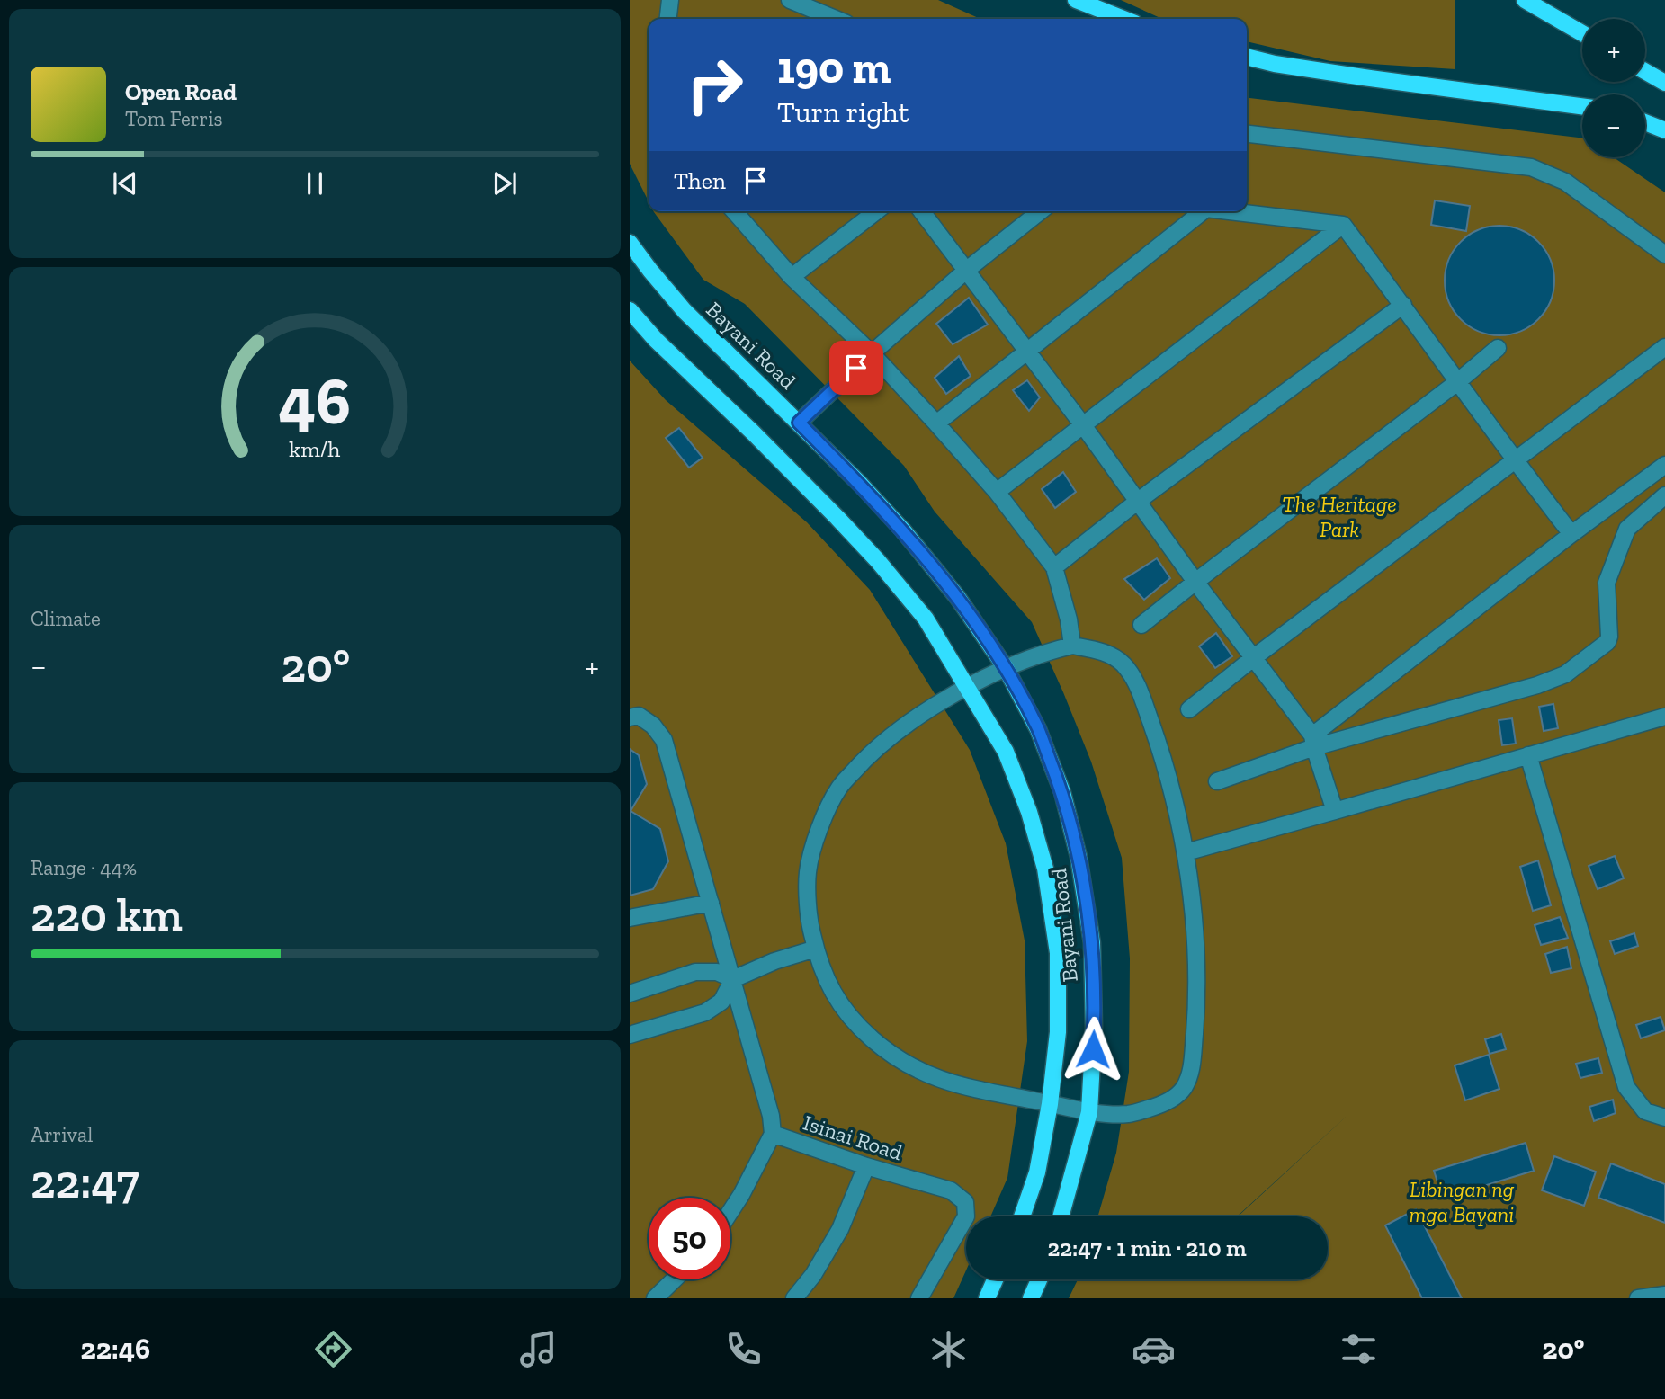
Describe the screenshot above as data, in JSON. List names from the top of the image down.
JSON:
{
  "streets": {
    "main road": ["Bayani Road"],
    "street": ["Isinai Road"]
  },
  "parks": ["The Heritage Park", "Libingan ng mga Bayani"],
  "page": {
    "map_buttons": ["+", "−"],
    "turn": ["190 m", "Turn right"],
    "song": ["Open Road", "Tom Ferris"],
    "then": "Then",
    "tile": [
      "Climate",
      ["Range · 44%", "220 km"],
      ["Arrival", "22:47"]
    ],
    "heat": ["−", "20°", "+"],
    "limit": "50",
    "trip": "22:47 · 1 min · 210 m",
    "tabs": ["22:46", "20°"],
    "gauge": ["46", "km/h"]
  }
}
